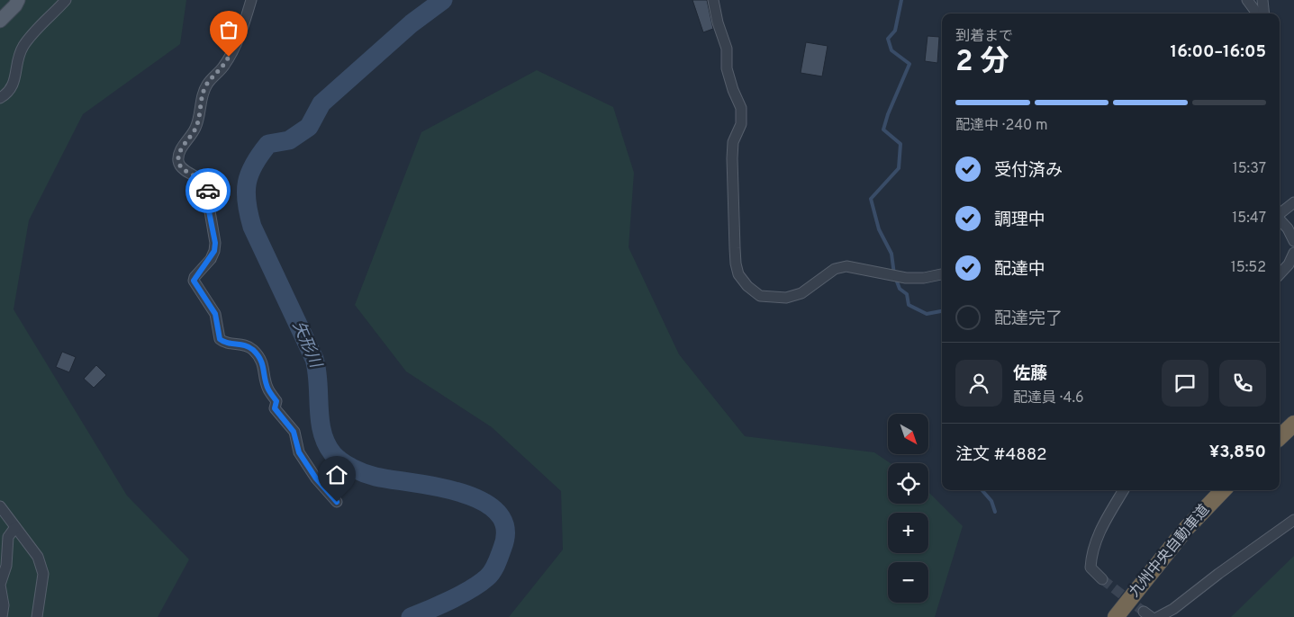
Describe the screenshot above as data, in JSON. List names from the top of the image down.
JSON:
{
  "streets": {
    "highway": ["九州中央自動車道"]
  },
  "water": ["矢形川"],
  "north": "bottom right",
  "page": {
    "heading": ["2 分", "到着まで", "16:00–16:05"],
    "panel": [
      "佐藤",
      "配達員 · 4.6",
      "注文 #4882",
      "¥3,850"
    ],
    "bar": "配達中 · 240 m",
    "list": [
      ["受付済み", "15:37"],
      ["調理中", "15:47"],
      ["配達中", "15:52"],
      "配達完了"
    ],
    "map_buttons": ["+", "−"]
  }
}
